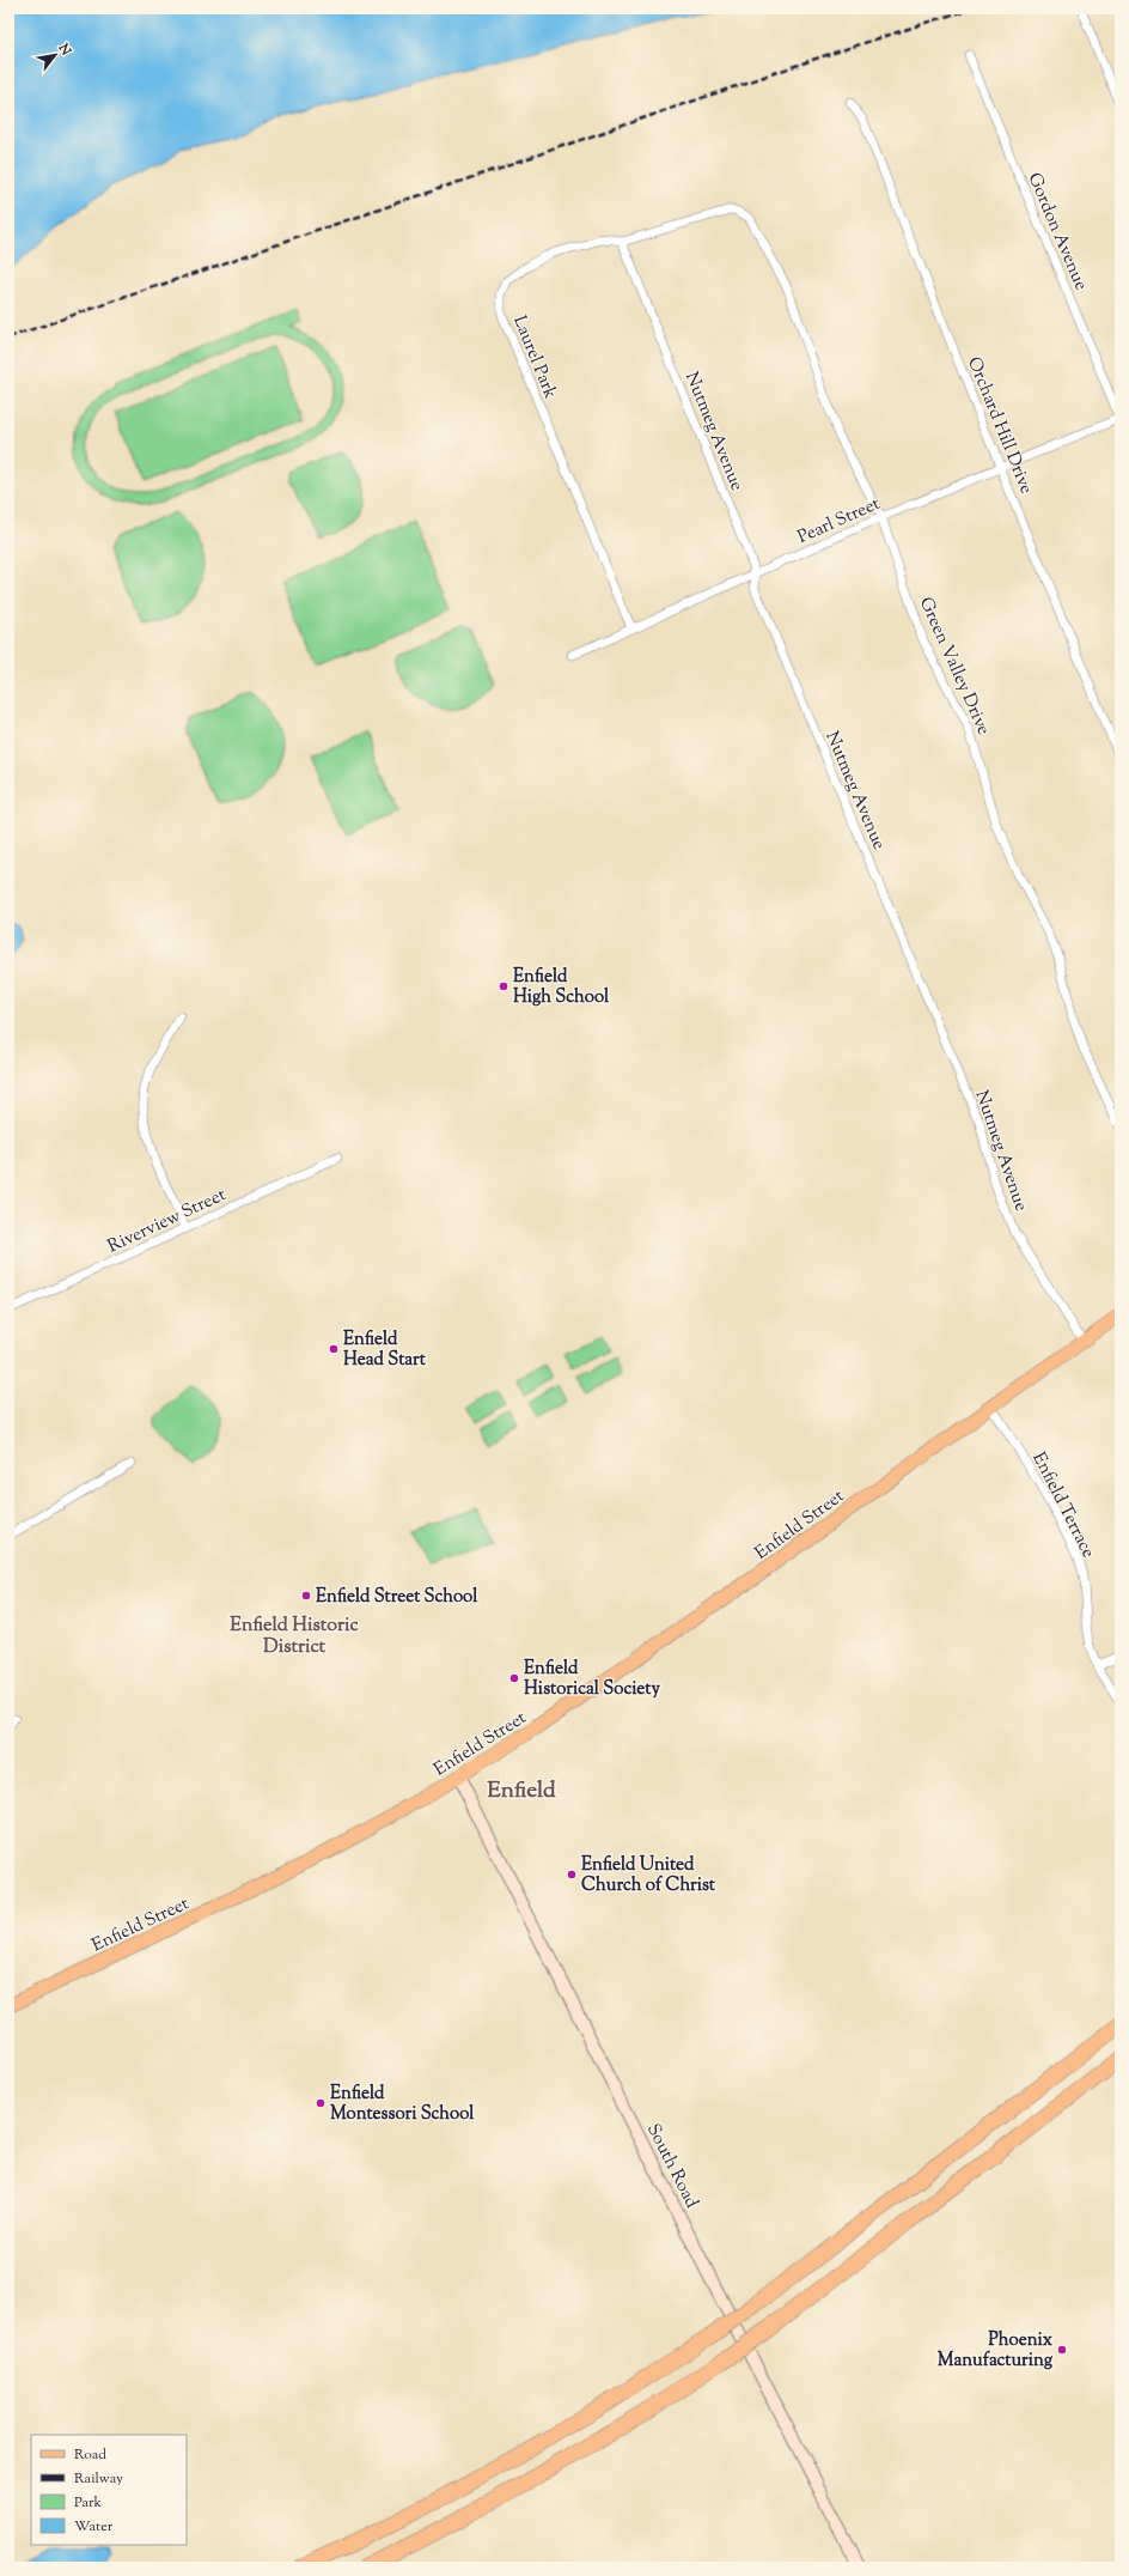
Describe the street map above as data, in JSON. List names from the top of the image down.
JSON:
{
  "streets": {
    "main road": ["Enfield Street", "South Road"],
    "street": [
      "Gordon Avenue",
      "Laurel Park",
      "Orchard Hill Drive",
      "Nutmeg Avenue",
      "Pearl Street",
      "Green Valley Drive",
      "Riverview Street",
      "Enfield Terrace"
    ]
  },
  "crossings": [
    ["Gordon Avenue", "Pearl Street"],
    ["Laurel Park", "Nutmeg Avenue"],
    ["Laurel Park", "Pearl Street"],
    ["Laurel Park", "Green Valley Drive"],
    ["Orchard Hill Drive", "Pearl Street"],
    ["Nutmeg Avenue", "Pearl Street"],
    ["Nutmeg Avenue", "Enfield Street"],
    ["Pearl Street", "Green Valley Drive"],
    ["Enfield Terrace", "Enfield Street"],
    ["Enfield Street", "South Road"]
  ],
  "districts": ["Enfield Historic District", "Enfield"],
  "places": [
    "Enfield High School",
    "Enfield Head Start",
    "Enfield Street School",
    "Enfield Historical Society",
    "Enfield United Church of Christ",
    "Enfield Montessori School",
    "Phoenix Manufacturing"
  ],
  "legend": [
    "Road",
    "Railway",
    "Park",
    "Water"
  ],
  "north": "top right"
}
